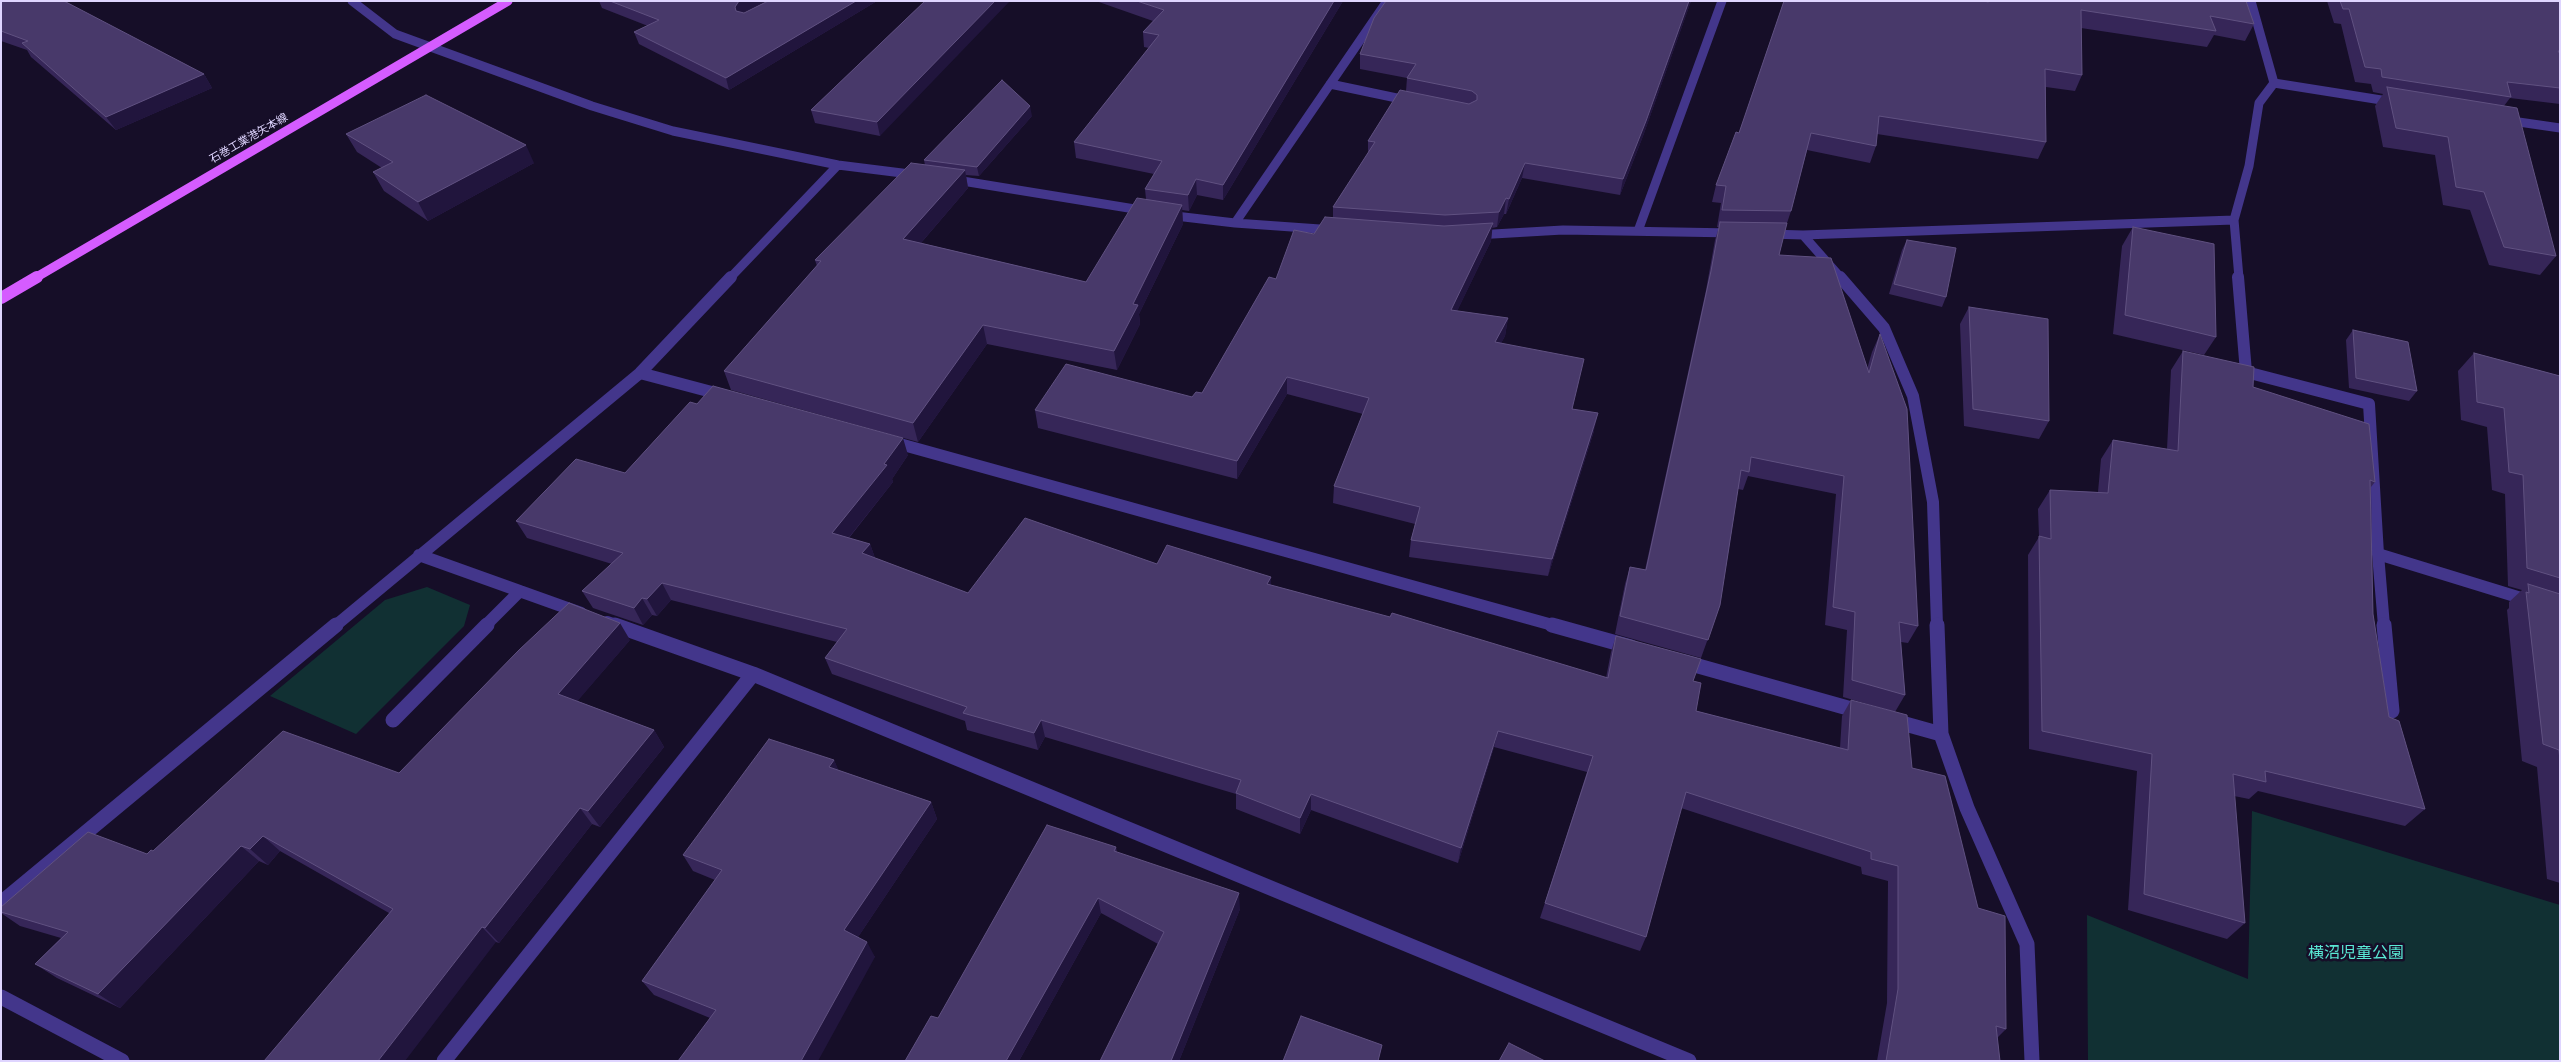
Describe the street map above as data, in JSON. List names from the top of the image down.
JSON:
{
  "streets": {
    "main road": ["石巻工業港矢本線"]
  },
  "parks": ["横沼児童公園"]
}
